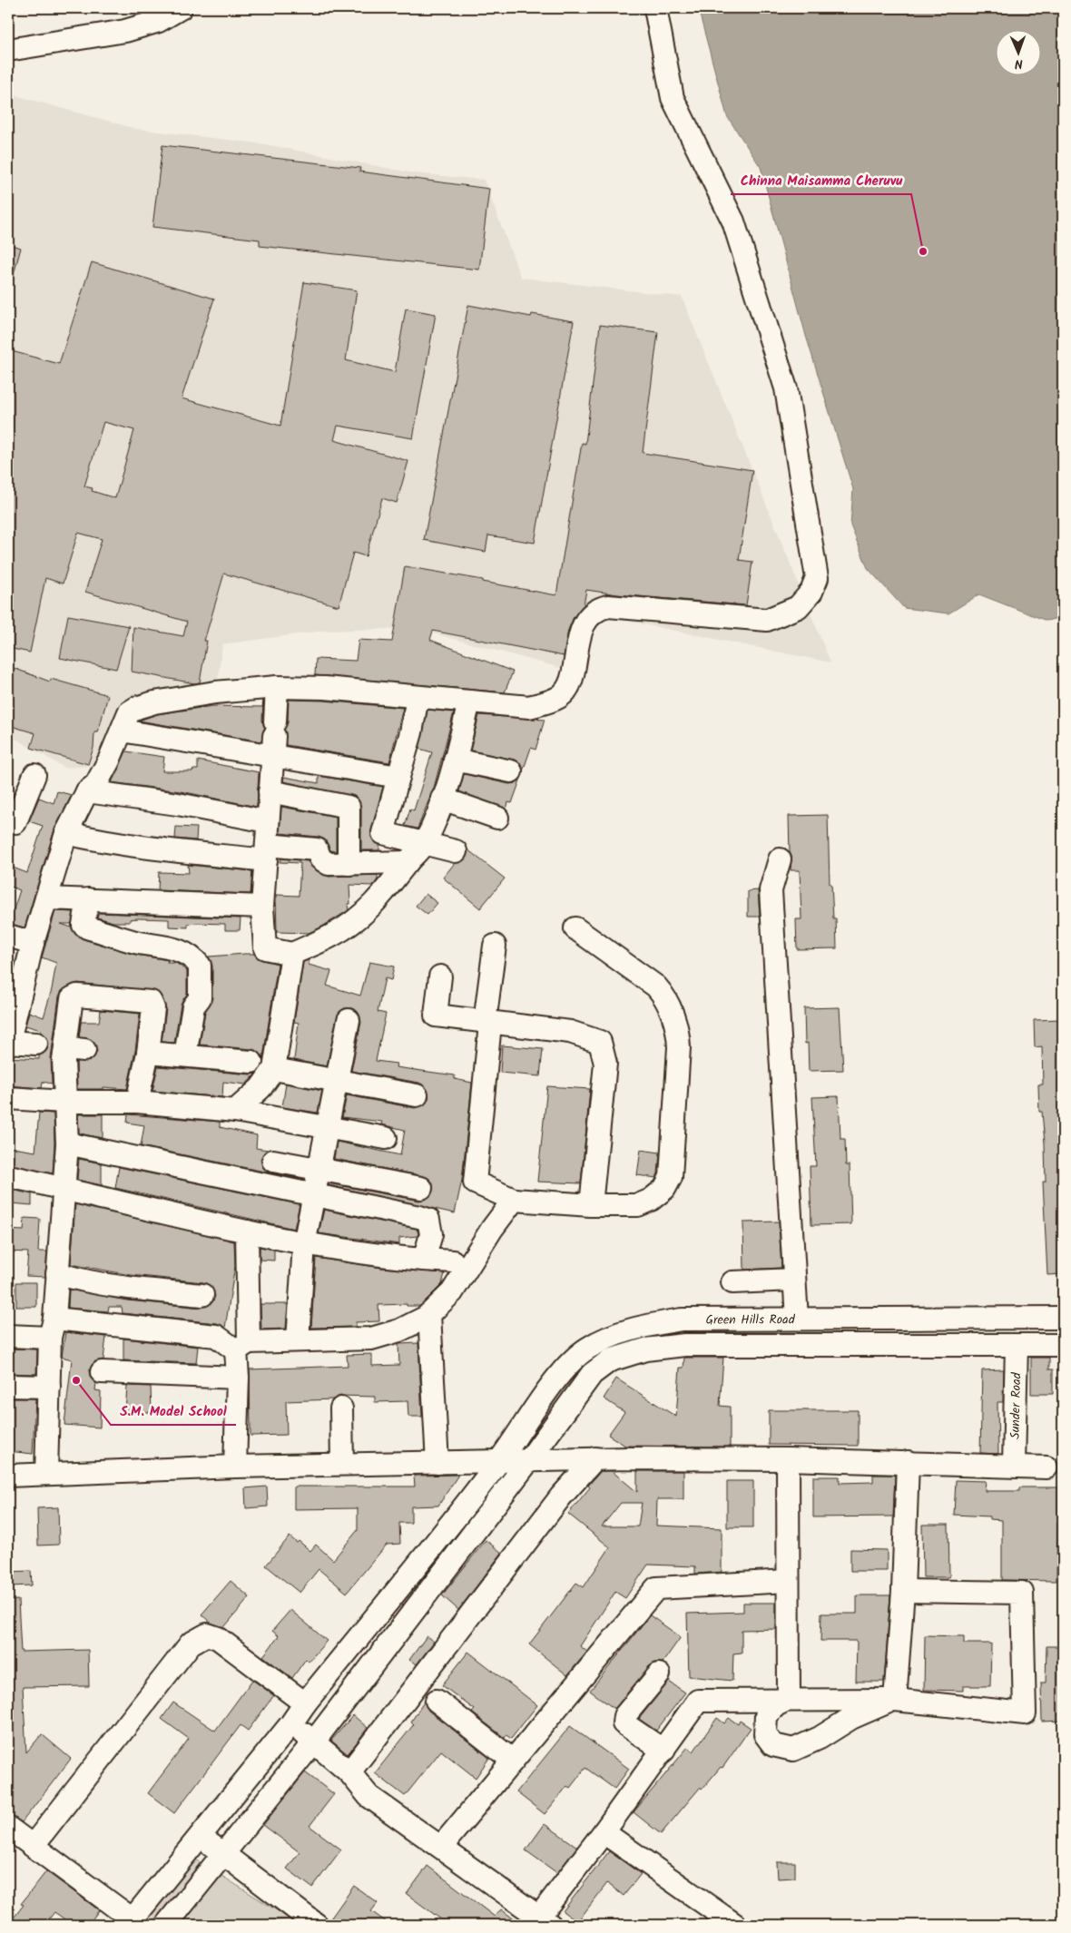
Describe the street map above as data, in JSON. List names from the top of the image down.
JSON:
{
  "streets": {
    "street": ["Green Hills Road", "Sunder Road"]
  },
  "crossings": [
    ["Green Hills Road", "Sunder Road"]
  ],
  "places": ["Chinna Maisamma Cheruvu", "S.M. Model School"],
  "north": "bottom"
}
